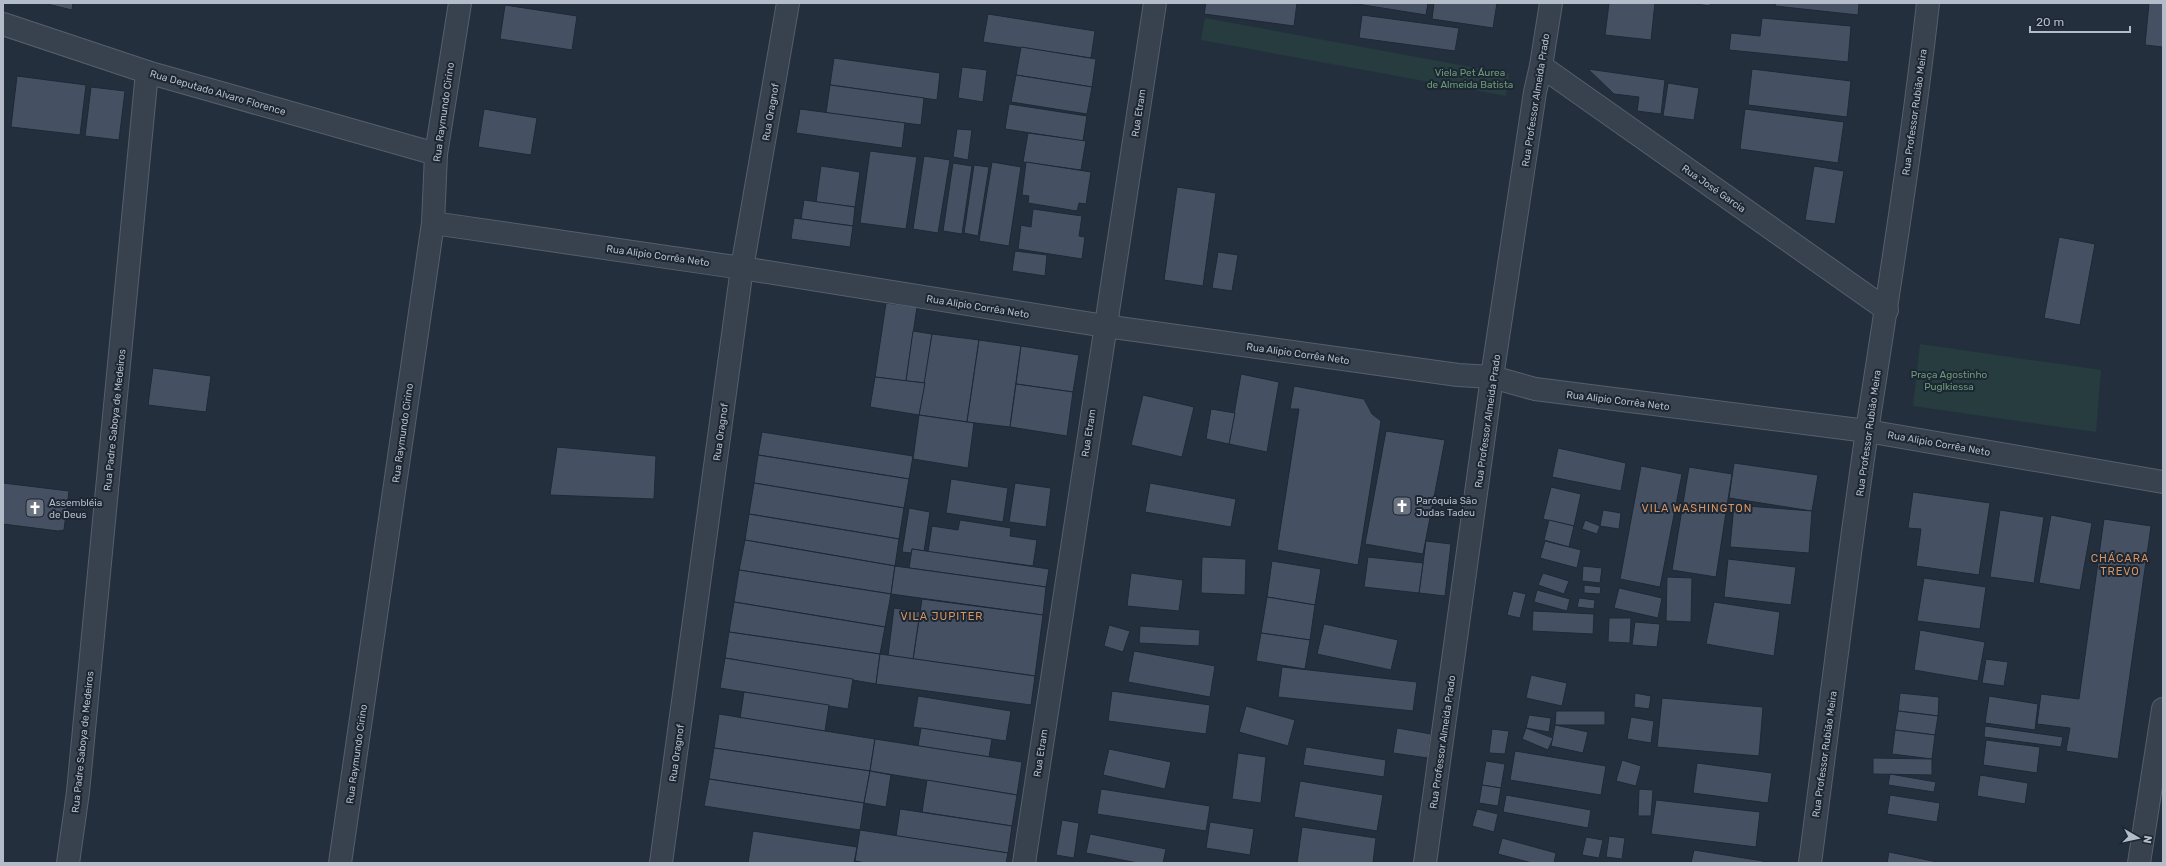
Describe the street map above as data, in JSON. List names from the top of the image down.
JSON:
{
  "streets": {
    "street": [
      "Rua Deputado Alvaro Florence",
      "Rua Professor Almeida Prado",
      "Rua Raymundo Cirino",
      "Rua Oragnof",
      "Rua Professor Rubião Meira",
      "Rua Etram",
      "Rua José Garcia",
      "Rua Alipio Corrêa Neto",
      "Rua Padre Saboya de Medeiros"
    ]
  },
  "crossings": [
    ["Rua Deputado Alvaro Florence", "Rua Raymundo Cirino"],
    ["Rua Deputado Alvaro Florence", "Rua Padre Saboya de Medeiros"],
    ["Rua Professor Almeida Prado", "Rua José Garcia"],
    ["Rua Professor Almeida Prado", "Rua Alipio Corrêa Neto"],
    ["Rua Raymundo Cirino", "Rua Alipio Corrêa Neto"],
    ["Rua Oragnof", "Rua Alipio Corrêa Neto"],
    ["Rua Professor Rubião Meira", "Rua José Garcia"],
    ["Rua Professor Rubião Meira", "Rua Alipio Corrêa Neto"],
    ["Rua Etram", "Rua Alipio Corrêa Neto"]
  ],
  "districts": ["VILA WASHINGTON", "CHÁCARA TREVO", "VILA JUPITER"],
  "parks": ["Viela Pet Áurea de Almeida Batista", "Praça Agostinho Puglkiessa"],
  "places": {
    "church": ["Paróquia São Judas Tadeu", "Assembléia de Deus"]
  },
  "scale_bar": "20 m",
  "north": "right"
}
